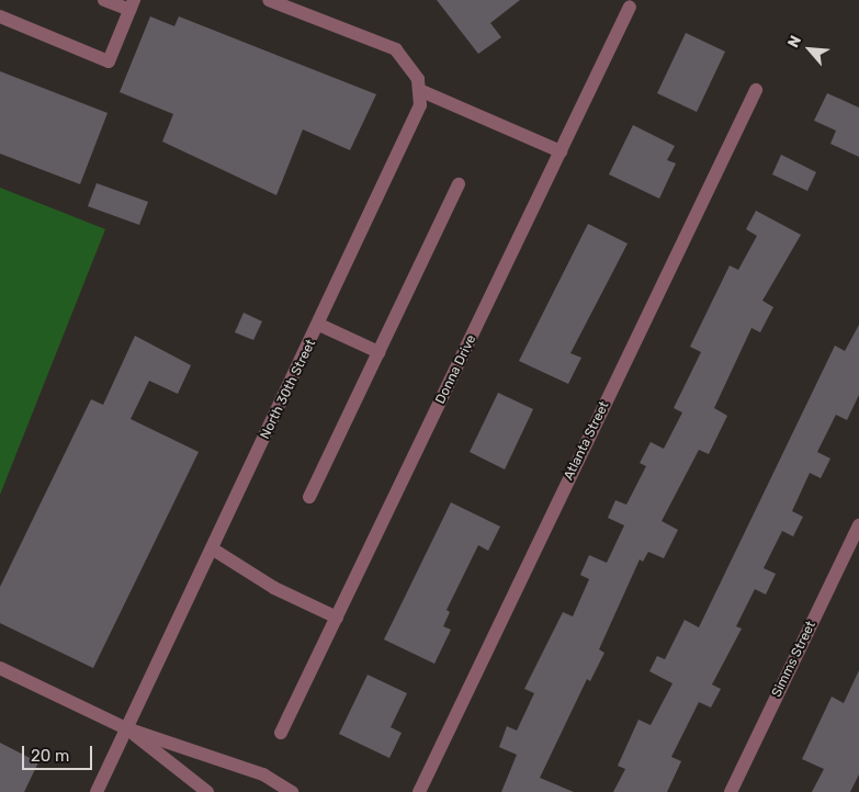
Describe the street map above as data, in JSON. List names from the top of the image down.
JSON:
{
  "streets": {
    "street": [
      "Donna Drive",
      "North 30th Street",
      "Atlanta Street",
      "Simms Street"
    ]
  },
  "scale_bar": "20 m",
  "north": "top left"
}
